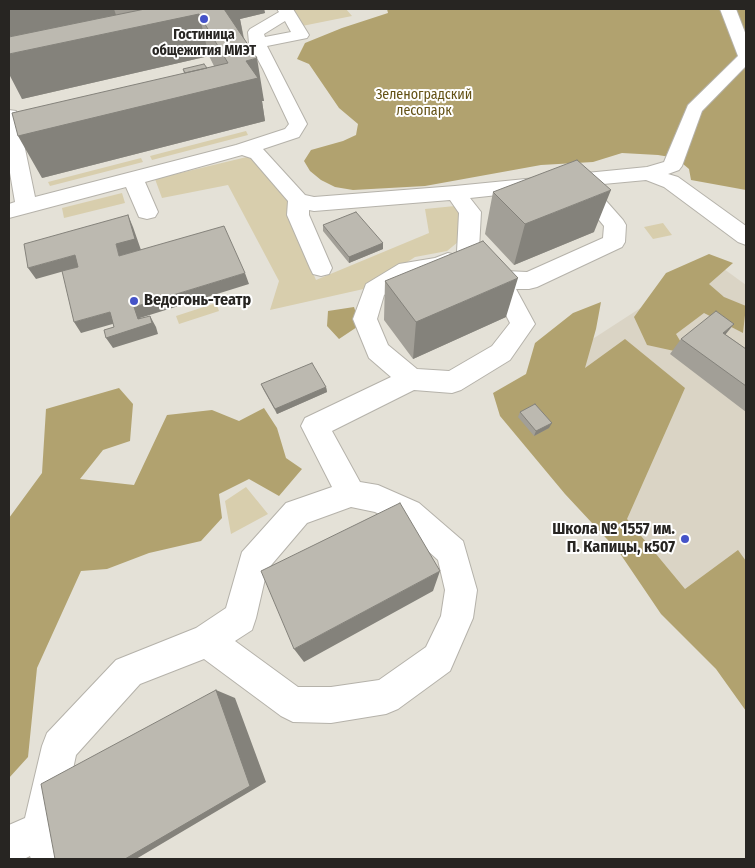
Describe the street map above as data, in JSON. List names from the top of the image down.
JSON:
{
  "parks": ["Зеленоградский лесопарк"],
  "places": ["Гостиница общежития МИЭТ", "Ведогонь-театр", "Школа № 1557 им. П. Капицы, к507"]
}
